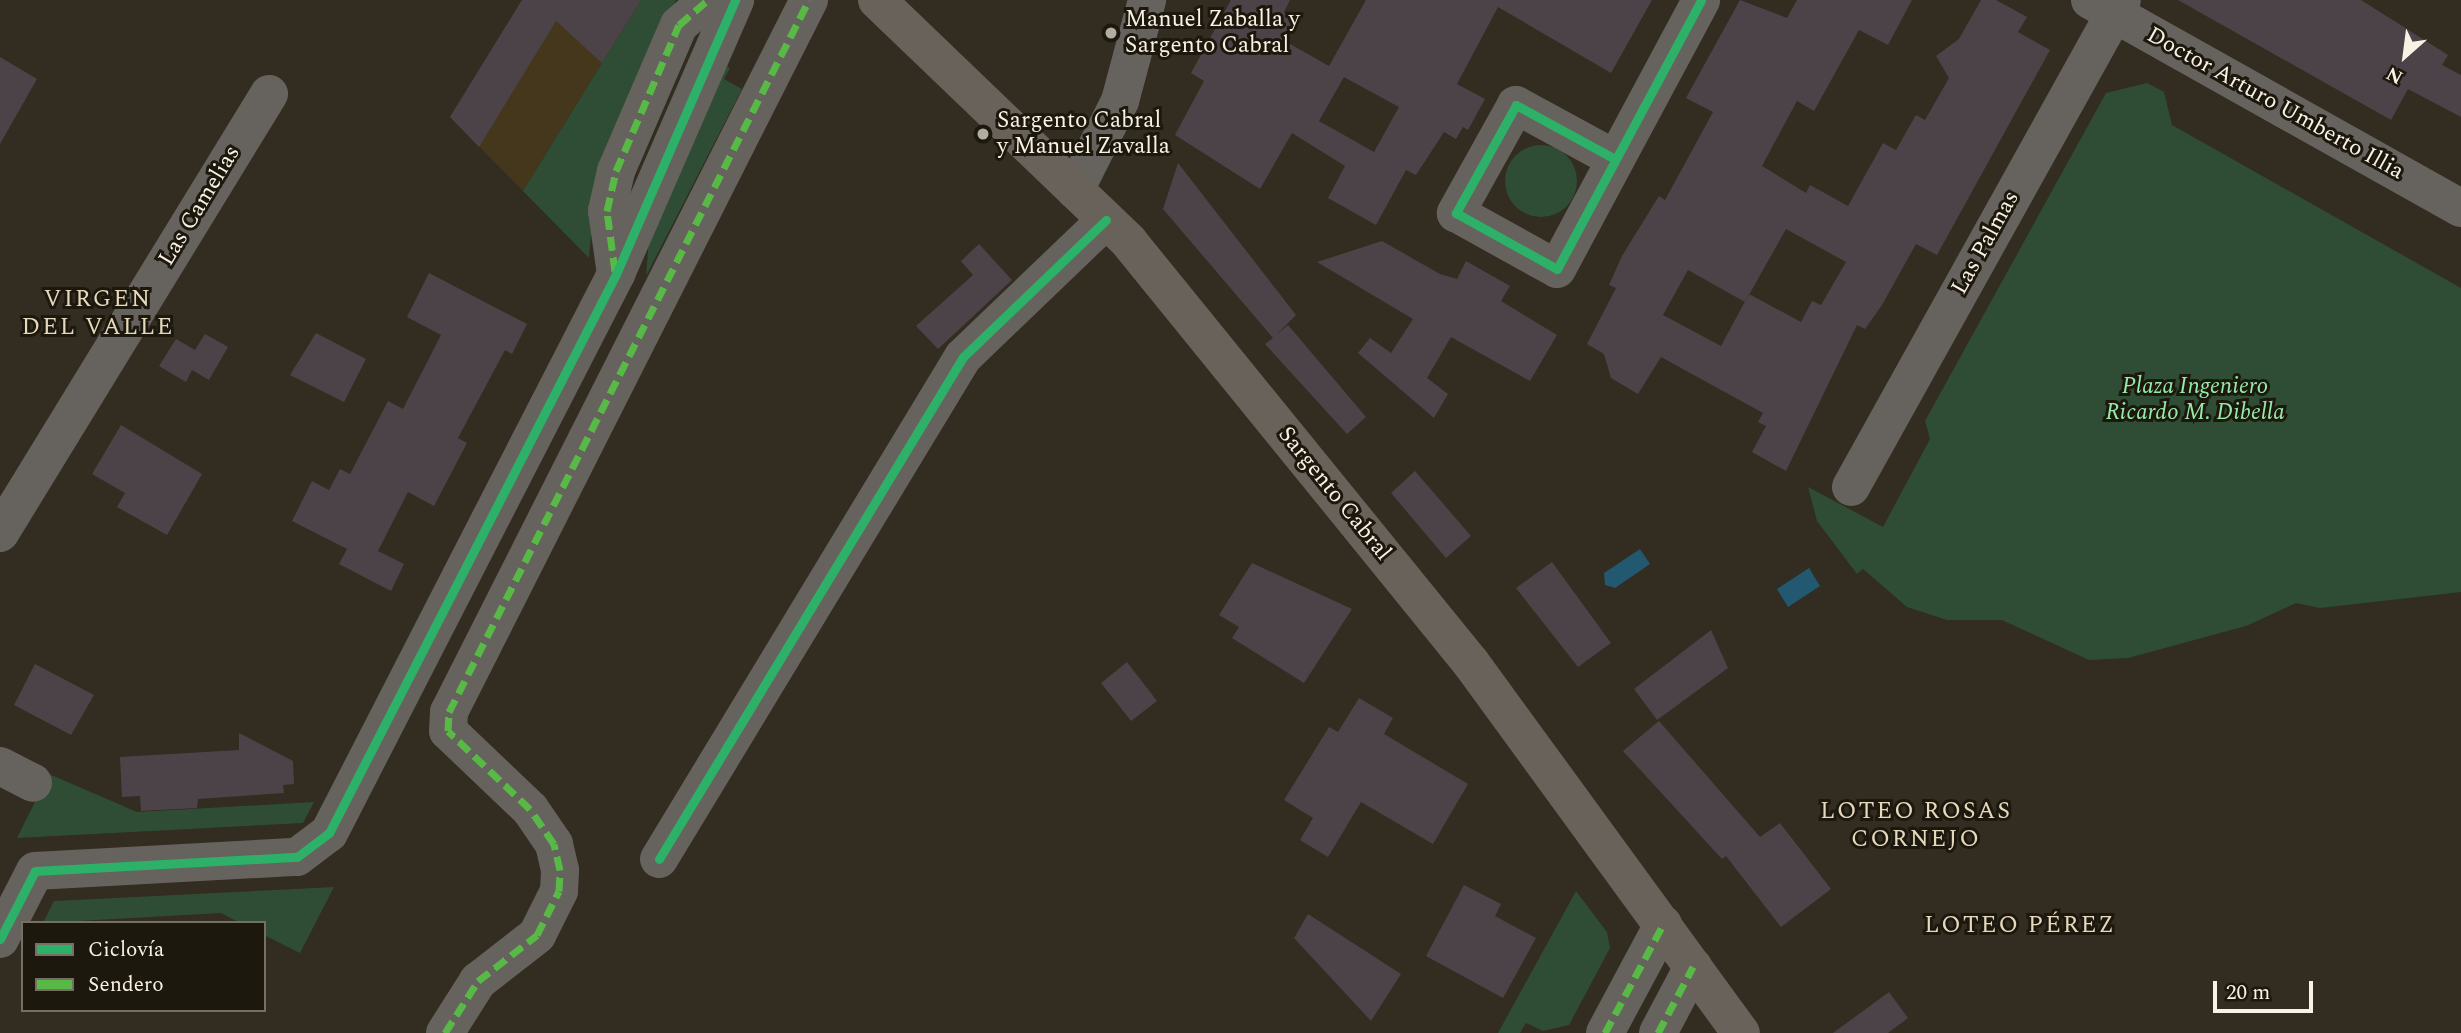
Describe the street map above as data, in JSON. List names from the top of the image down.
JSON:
{
  "streets": {
    "main road": ["Sargento Cabral"],
    "street": ["Doctor Arturo Umberto Illia", "Las Camelias", "Las Palmas"]
  },
  "crossings": [
    ["Doctor Arturo Umberto Illia", "Las Palmas"]
  ],
  "districts": ["VIRGEN DEL VALLE", "LOTEO ROSAS CORNEJO", "LOTEO PÉREZ"],
  "parks": ["Plaza Ingeniero Ricardo M. Dibella"],
  "places": ["Manuel Zaballa y Sargento Cabral", "Sargento Cabral y Manuel Zavalla"],
  "legend": ["Ciclovía", "Sendero"],
  "scale_bar": "20 m",
  "north": "bottom left"
}
